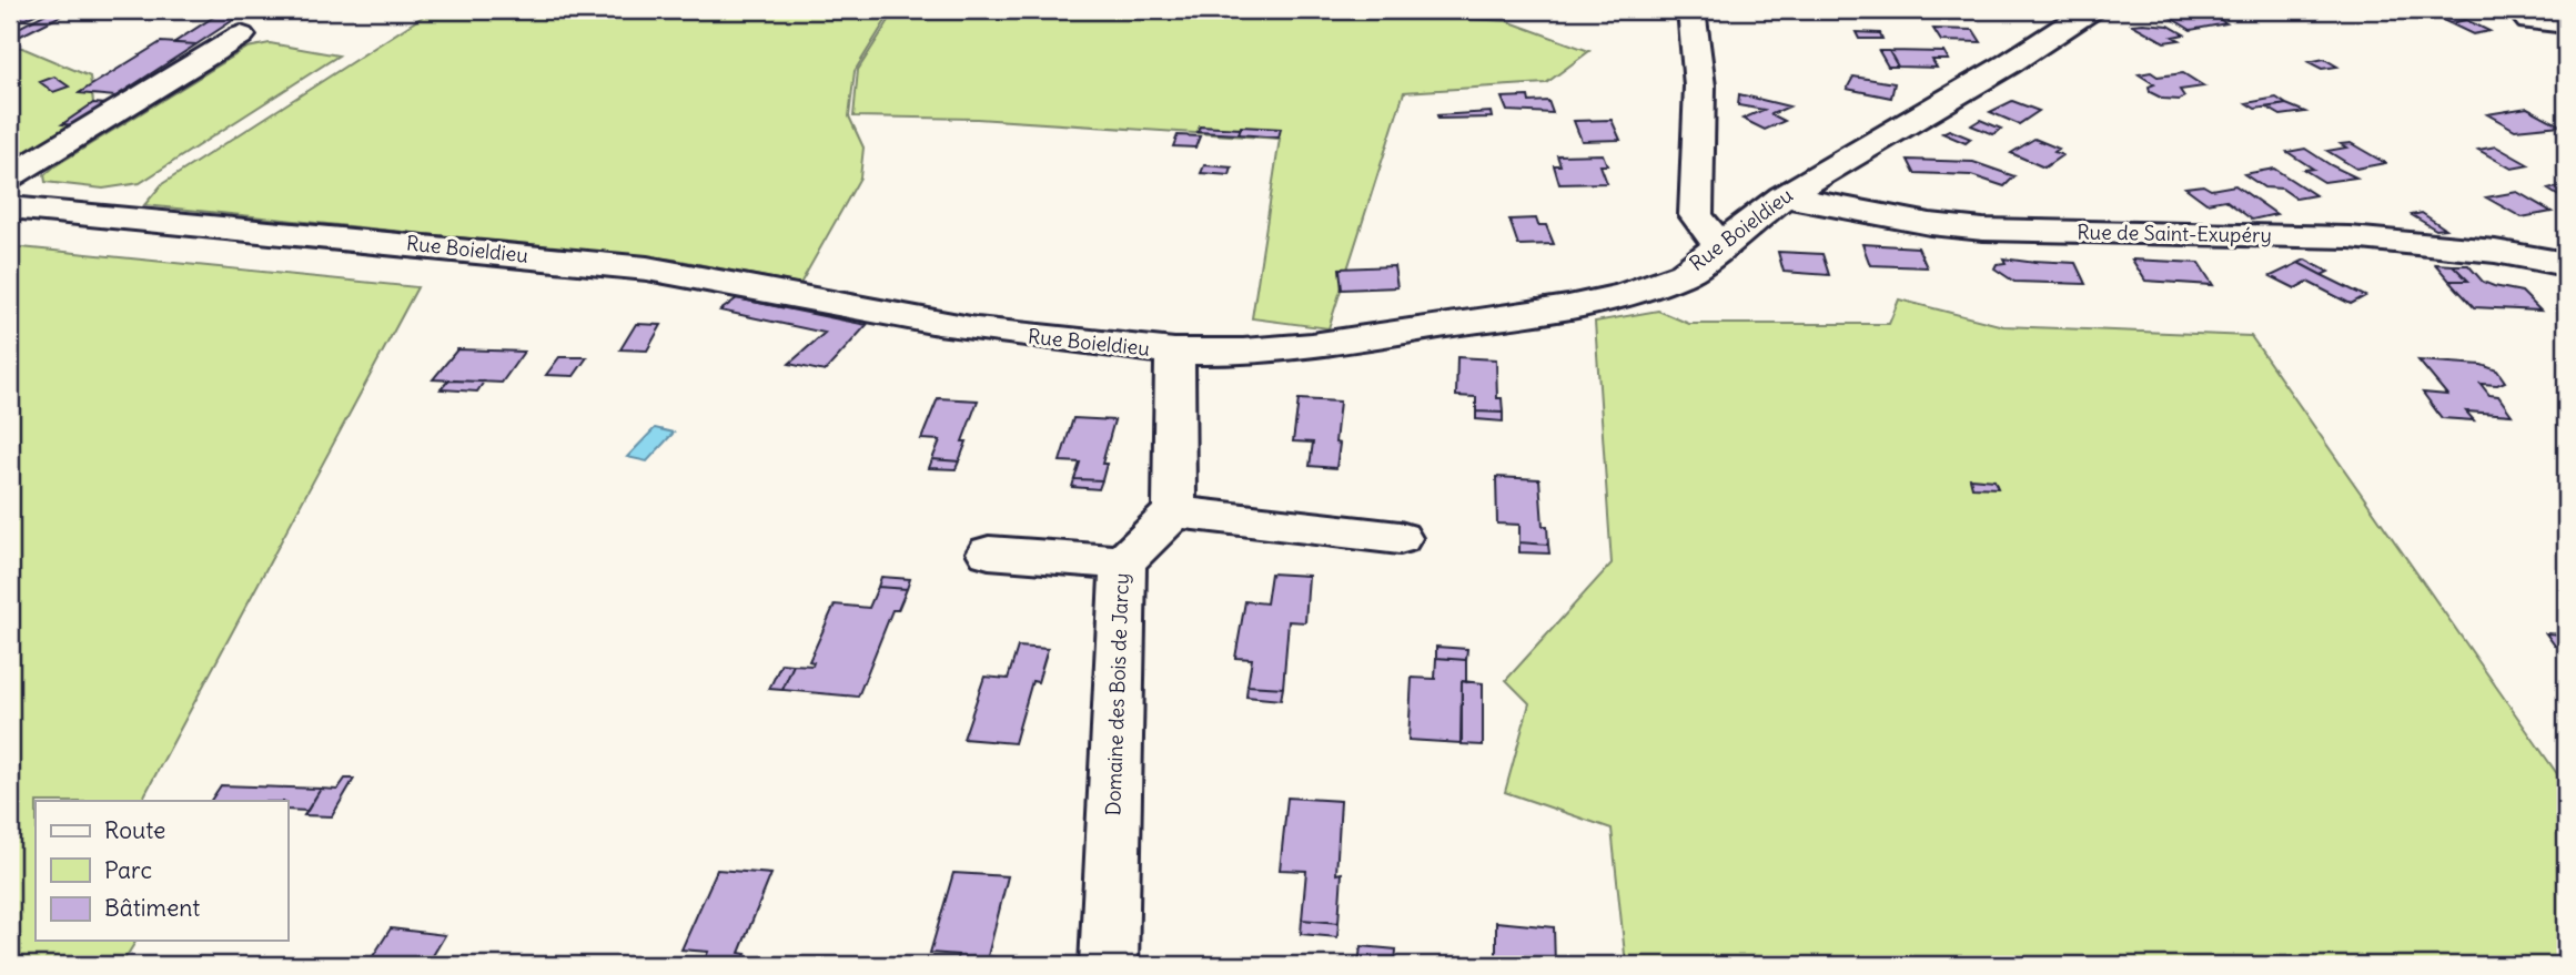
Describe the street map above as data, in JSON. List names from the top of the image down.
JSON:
{
  "streets": {
    "street": ["Rue Boieldieu", "Rue de Saint-Exupéry", "Domaine des Bois de Jarcy"]
  },
  "crossings": [
    ["Rue Boieldieu", "Rue de Saint-Exupéry"]
  ],
  "legend": ["Route", "Parc", "Bâtiment"]
}
